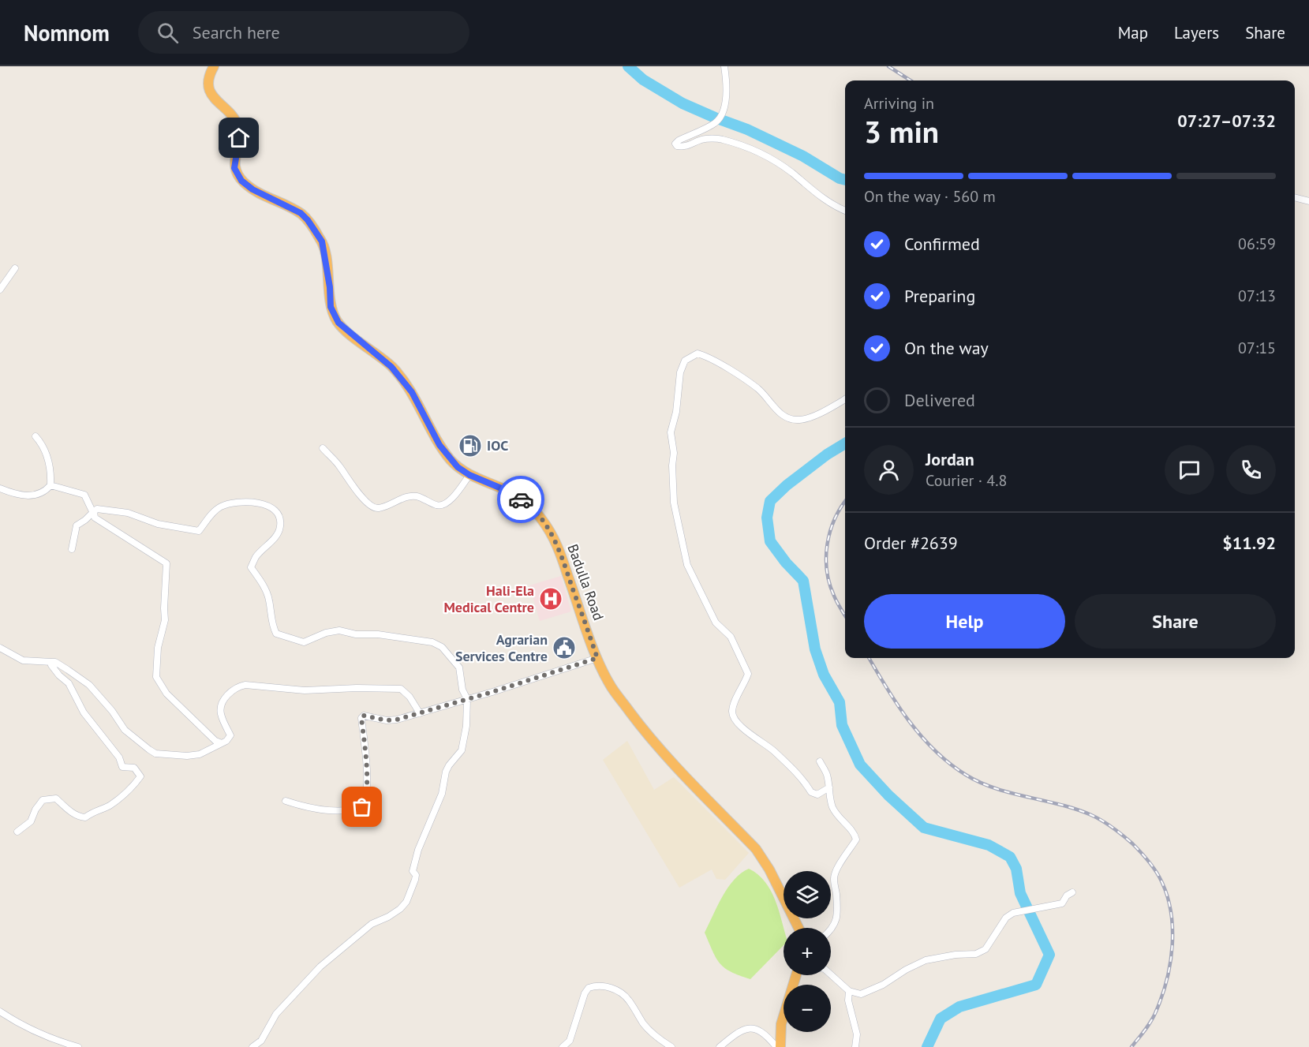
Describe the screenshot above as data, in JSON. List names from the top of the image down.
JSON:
{
  "streets": {
    "highway": ["Badulla Road"]
  },
  "places": {
    "fuel station": ["IOC"],
    "hospital": ["Hali-Ela Medical Centre"],
    "public building": ["Agrarian Services Centre"]
  },
  "page": {
    "header": "Nomnom",
    "search": "Search here",
    "nav": ["Map", "Layers", "Share"],
    "heading": ["3 min", "Arriving in", "07:27–07:32"],
    "panel": [
      "Jordan",
      "Courier · 4.8",
      "Order #2639",
      "$11.92"
    ],
    "bar": "On the way · 560 m",
    "list": [
      ["Confirmed", "06:59"],
      ["Preparing", "07:13"],
      ["On the way", "07:15"],
      "Delivered"
    ],
    "buttons": ["Help", "Share"],
    "map_buttons": ["+", "−"]
  }
}
